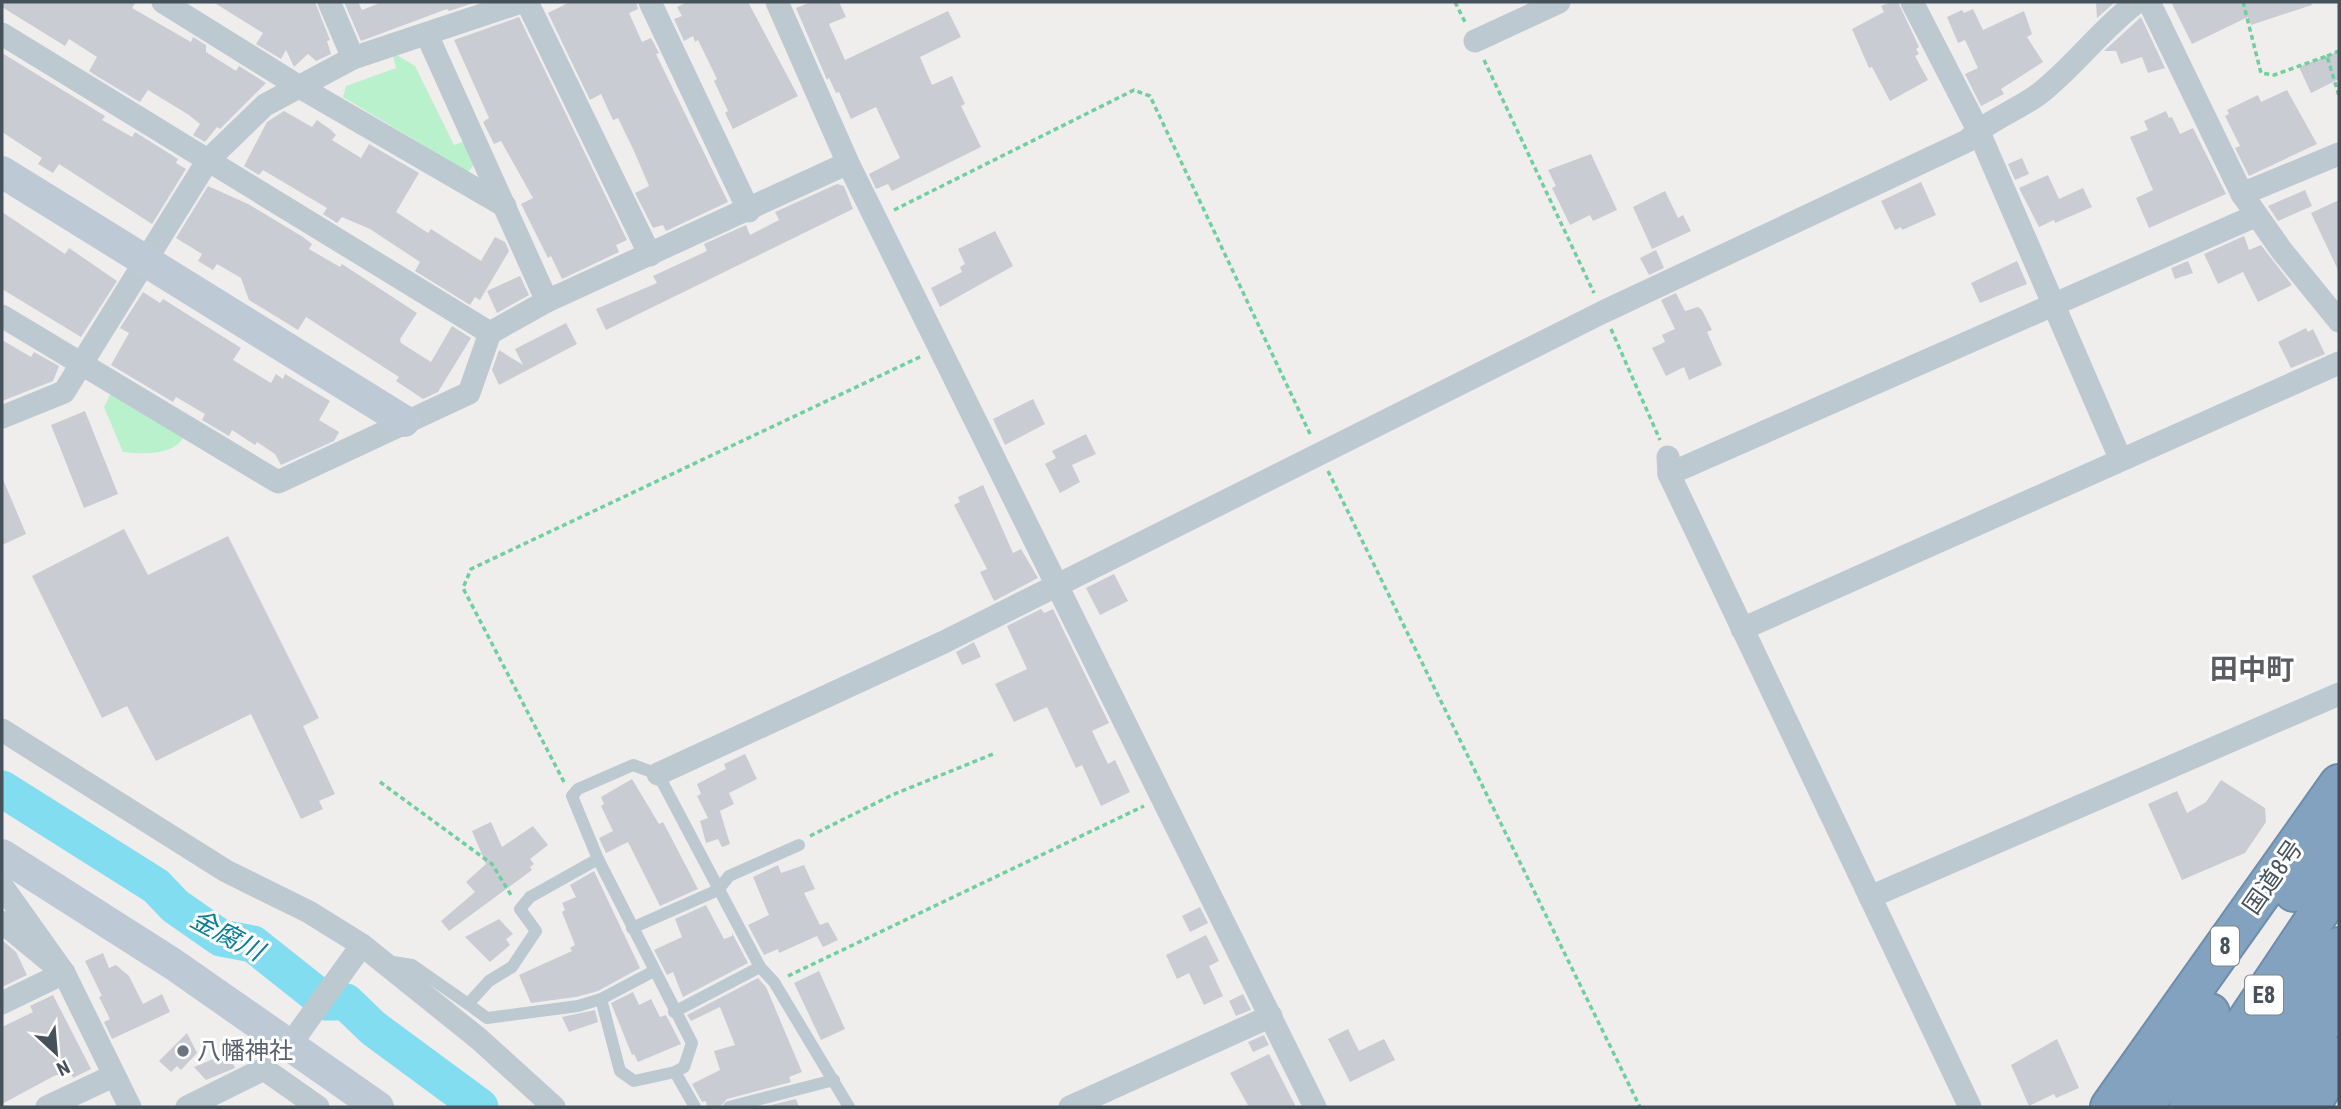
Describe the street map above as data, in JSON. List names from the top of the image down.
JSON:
{
  "streets": {
    "highway": ["国道8号", "8", "E8"]
  },
  "districts": ["田中町"],
  "water": ["金腐川"],
  "places": ["八幡神社"],
  "north": "bottom right"
}
